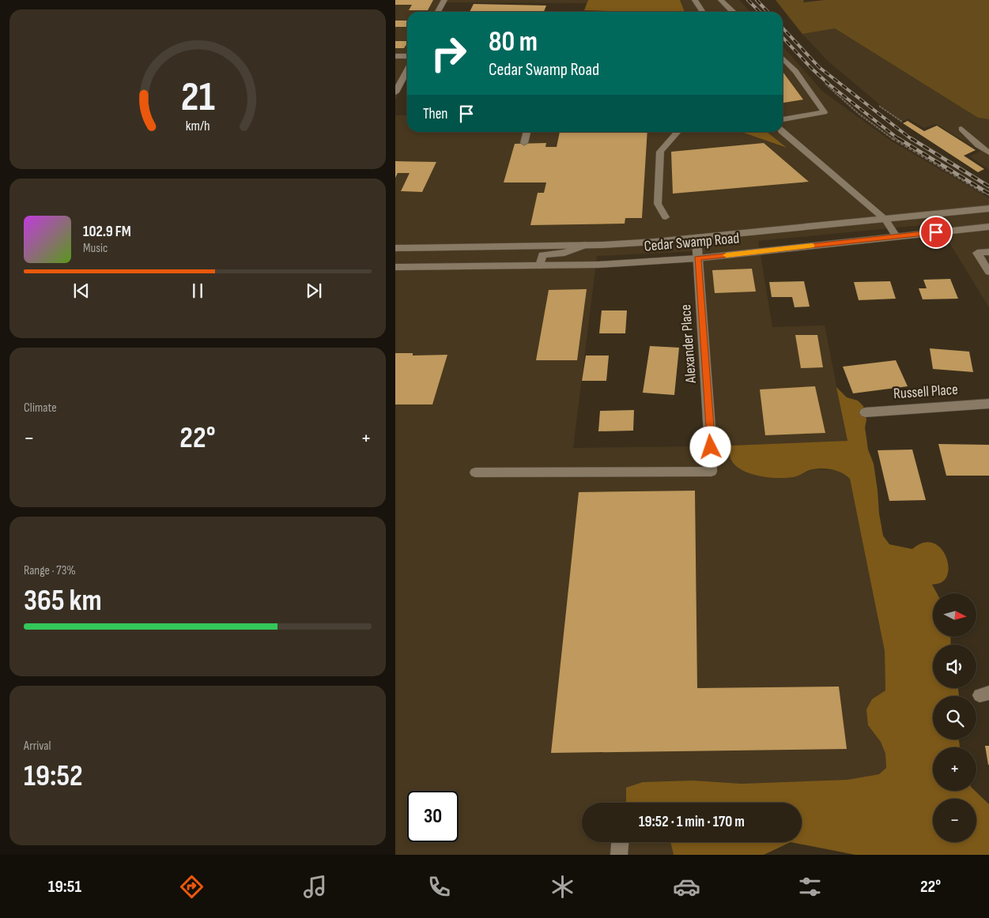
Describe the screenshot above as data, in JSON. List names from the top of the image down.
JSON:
{
  "streets": {
    "main road": ["Cedar Swamp Road", "Alexander Place", "Russell Place"]
  },
  "crossings": [
    ["Cedar Swamp Road", "Alexander Place"]
  ],
  "north": "right",
  "page": {
    "turn": ["80 m", "Cedar Swamp Road"],
    "then": "Then",
    "song": ["102.9 FM", "Music"],
    "tile": [
      "Climate",
      ["Range · 73%", "365 km"],
      ["Arrival", "19:52"]
    ],
    "heat": ["−", "22°", "+"],
    "map_buttons": ["+", "−"],
    "limit": "30",
    "trip": "19:52 · 1 min · 170 m",
    "tabs": ["19:51", "22°"],
    "gauge": ["21", "km/h"]
  }
}
